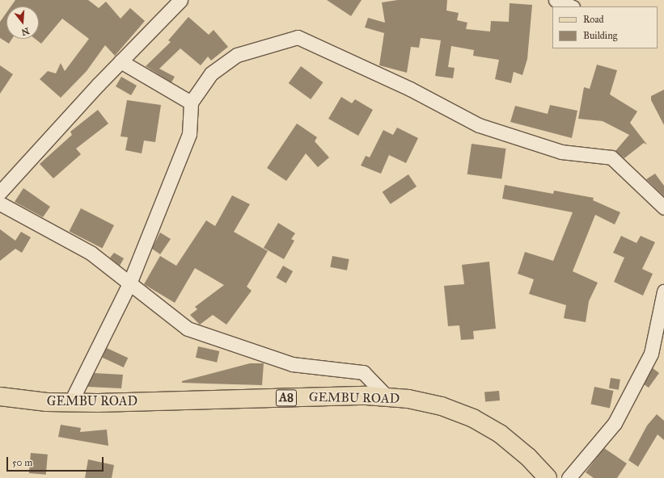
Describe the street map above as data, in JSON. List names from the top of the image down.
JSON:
{
  "streets": {
    "main road": ["A8", "GEMBU ROAD"]
  },
  "legend": ["Road", "Building"],
  "scale_bar": "50 m",
  "north": "bottom"
}
